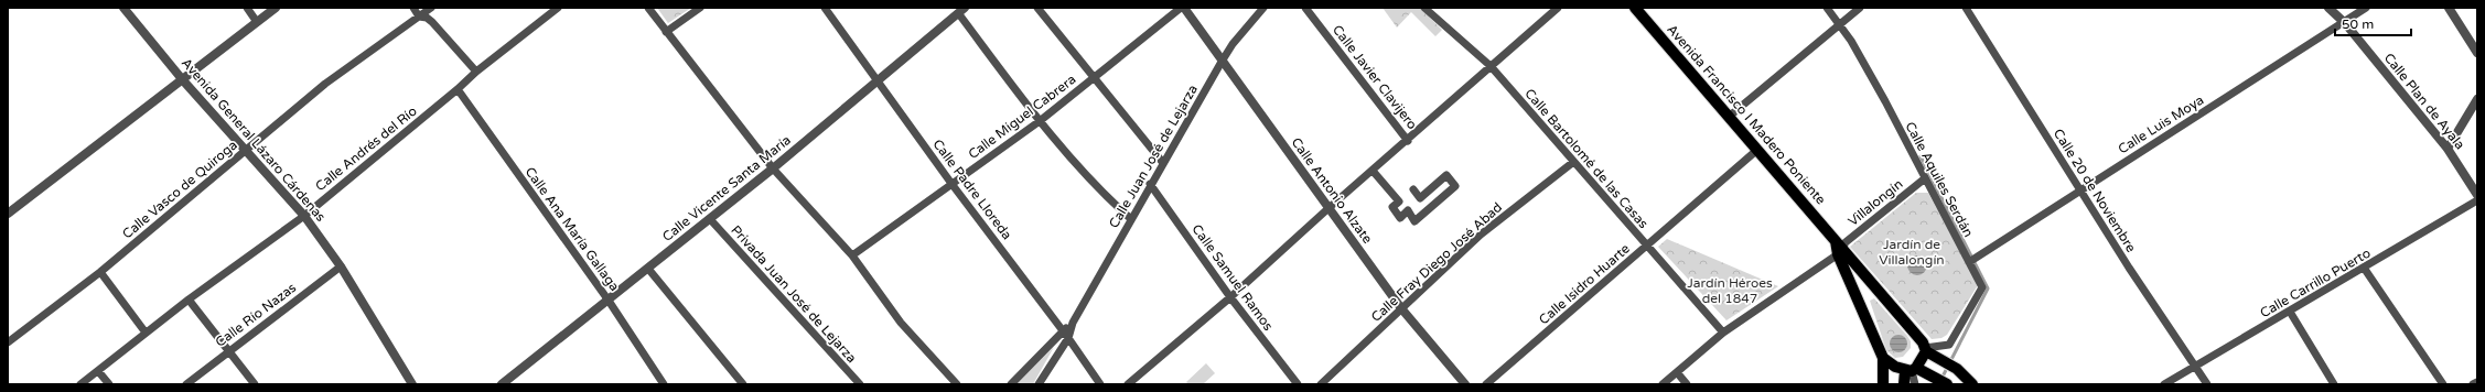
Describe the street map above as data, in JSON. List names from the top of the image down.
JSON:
{
  "streets": {
    "main road": ["Avenida Francisco I Madero Poniente"],
    "street": [
      "Calle Javier Clavijero",
      "Calle Plan de Ayala",
      "Calle Miguel Cabrera",
      "Calle Luis Moya",
      "Avenida General Lázaro Cárdenas",
      "Calle Andrés del Río",
      "Calle Juan José de Lejarza",
      "Calle Bartolomé de las Casas",
      "Calle Aquiles Serdán",
      "Calle Vicente Santa María",
      "Calle Vasco de Quiroga",
      "Calle Padre Lloreda",
      "Calle Antonio Alzate",
      "Calle 20 de Noviembre",
      "Villalongín",
      "Calle Ana María Gallaga",
      "Calle Fray Diego José Abad",
      "Calle Samuel Ramos",
      "Calle Carrillo Puerto",
      "Calle Isidro Huarte",
      "Privada Juan José de Lejarza",
      "Calle Río Nazas"
    ]
  },
  "crossings": [
    ["Calle Plan de Ayala", "Calle Luis Moya"],
    ["Avenida Francisco I Madero Poniente", "Calle Aquiles Serdán"],
    ["Avenida Francisco I Madero Poniente", "Villalongín"],
    ["Avenida Francisco I Madero Poniente", "Calle Isidro Huarte"],
    ["Calle Miguel Cabrera", "Calle Padre Lloreda"],
    ["Calle Miguel Cabrera", "Calle Antonio Alzate"],
    ["Calle Luis Moya", "Calle Aquiles Serdán"],
    ["Calle Luis Moya", "Calle 20 de Noviembre"],
    ["Avenida General Lázaro Cárdenas", "Calle Andrés del Río"],
    ["Avenida General Lázaro Cárdenas", "Calle Vasco de Quiroga"],
    ["Avenida General Lázaro Cárdenas", "Calle Río Nazas"],
    ["Calle Andrés del Río", "Calle Ana María Gallaga"],
    ["Calle Juan José de Lejarza", "Calle Padre Lloreda"],
    ["Calle Juan José de Lejarza", "Calle Antonio Alzate"],
    ["Calle Juan José de Lejarza", "Calle Samuel Ramos"],
    ["Calle Bartolomé de las Casas", "Villalongín"],
    ["Calle Bartolomé de las Casas", "Calle Fray Diego José Abad"],
    ["Calle Bartolomé de las Casas", "Calle Isidro Huarte"],
    ["Calle Aquiles Serdán", "Villalongín"],
    ["Calle Vicente Santa María", "Calle Padre Lloreda"],
    ["Calle Vicente Santa María", "Calle Ana María Gallaga"],
    ["Calle Vicente Santa María", "Privada Juan José de Lejarza"],
    ["Calle Antonio Alzate", "Calle Fray Diego José Abad"],
    ["Calle 20 de Noviembre", "Calle Carrillo Puerto"]
  ],
  "parks": ["Jardín de Villalongín", "Jardín Héroes del 1847"],
  "scale_bar": "50 m"
}
